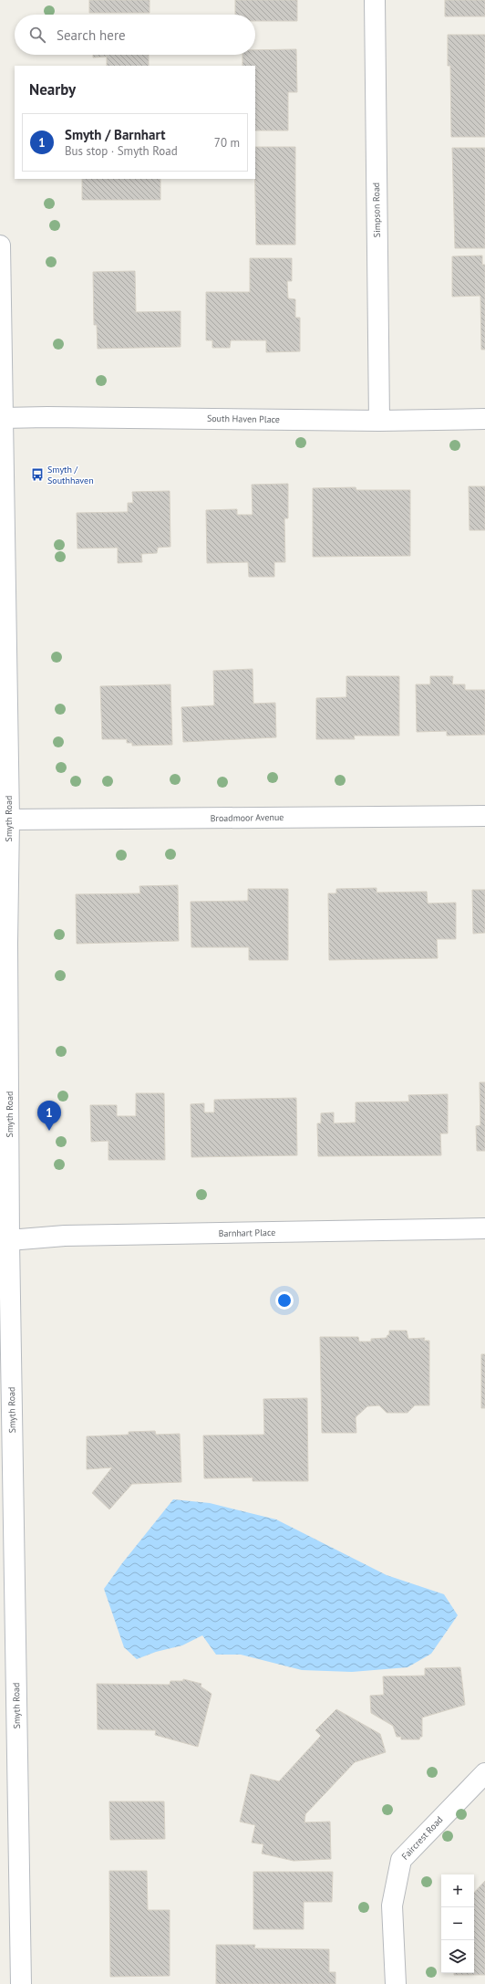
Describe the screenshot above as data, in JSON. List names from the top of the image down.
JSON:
{
  "streets": {
    "street": [
      "Simpson Road",
      "South Haven Place",
      "Broadmoor Avenue",
      "Smyth Road",
      "Barnhart Place",
      "Faircrest Road"
    ]
  },
  "crossings": [
    ["Simpson Road", "South Haven Place"],
    ["South Haven Place", "Smyth Road"],
    ["Broadmoor Avenue", "Smyth Road"],
    ["Smyth Road", "Barnhart Place"]
  ],
  "places": {
    "bus stop": ["Smyth / Southhaven"]
  },
  "page": {
    "search": "Search here",
    "heading": "Nearby",
    "list": [
      {
        "mark": "1",
        "name": "Smyth / Barnhart",
        "note": "Bus stop · Smyth Road",
        "value": "70 m"
      }
    ],
    "pins": "1",
    "map_buttons": ["+", "−"]
  }
}
